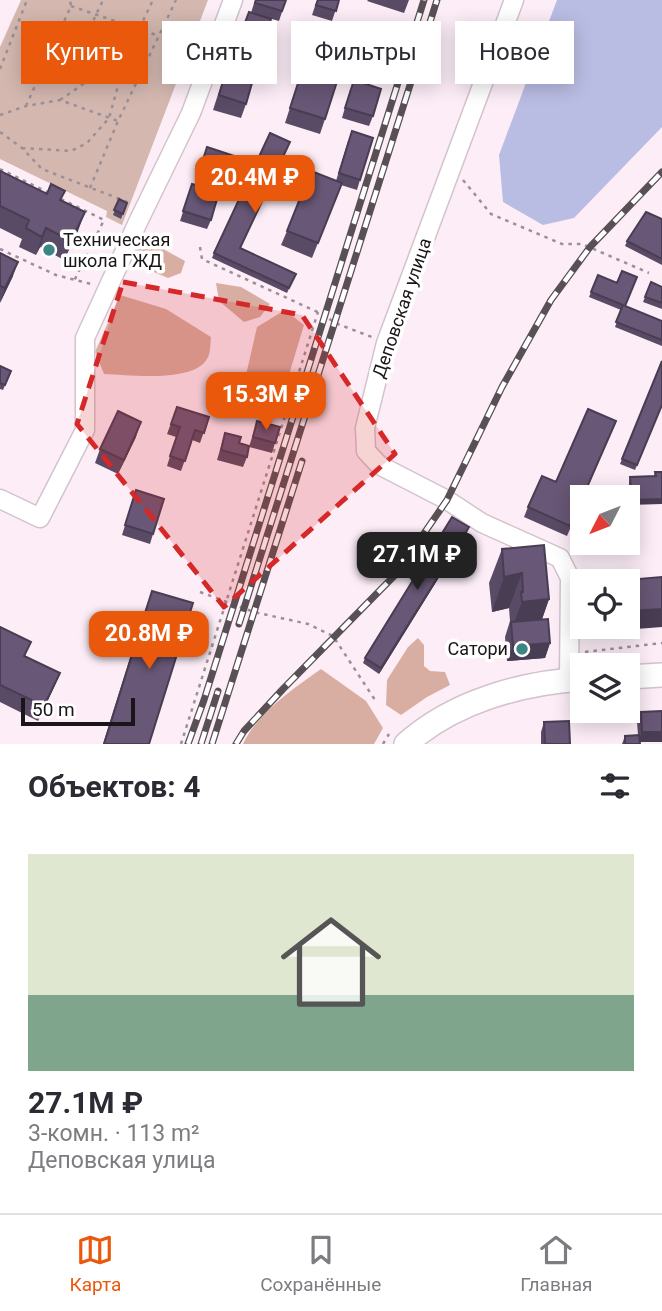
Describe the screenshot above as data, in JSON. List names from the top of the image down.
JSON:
{
  "streets": {
    "street": ["Деповская улица"]
  },
  "places": ["Техническая школа ГЖД", "Сатори"],
  "scale_bar": "50 m",
  "north": "bottom left",
  "page": {
    "chip": [
      "Купить",
      "Снять",
      "Фильтры",
      "Новое"
    ],
    "price": [
      "20.4M ₽",
      "15.3M ₽",
      "27.1M ₽",
      "20.8M ₽"
    ],
    "scale": "50 m",
    "heading": "Объектов: 4",
    "list": [
      {
        "name": "27.1M ₽",
        "note": "3-комн. · 113 m² · Деповская улица"
      }
    ],
    "tabs": ["Карта", "Сохранённые", "Главная"]
  }
}
